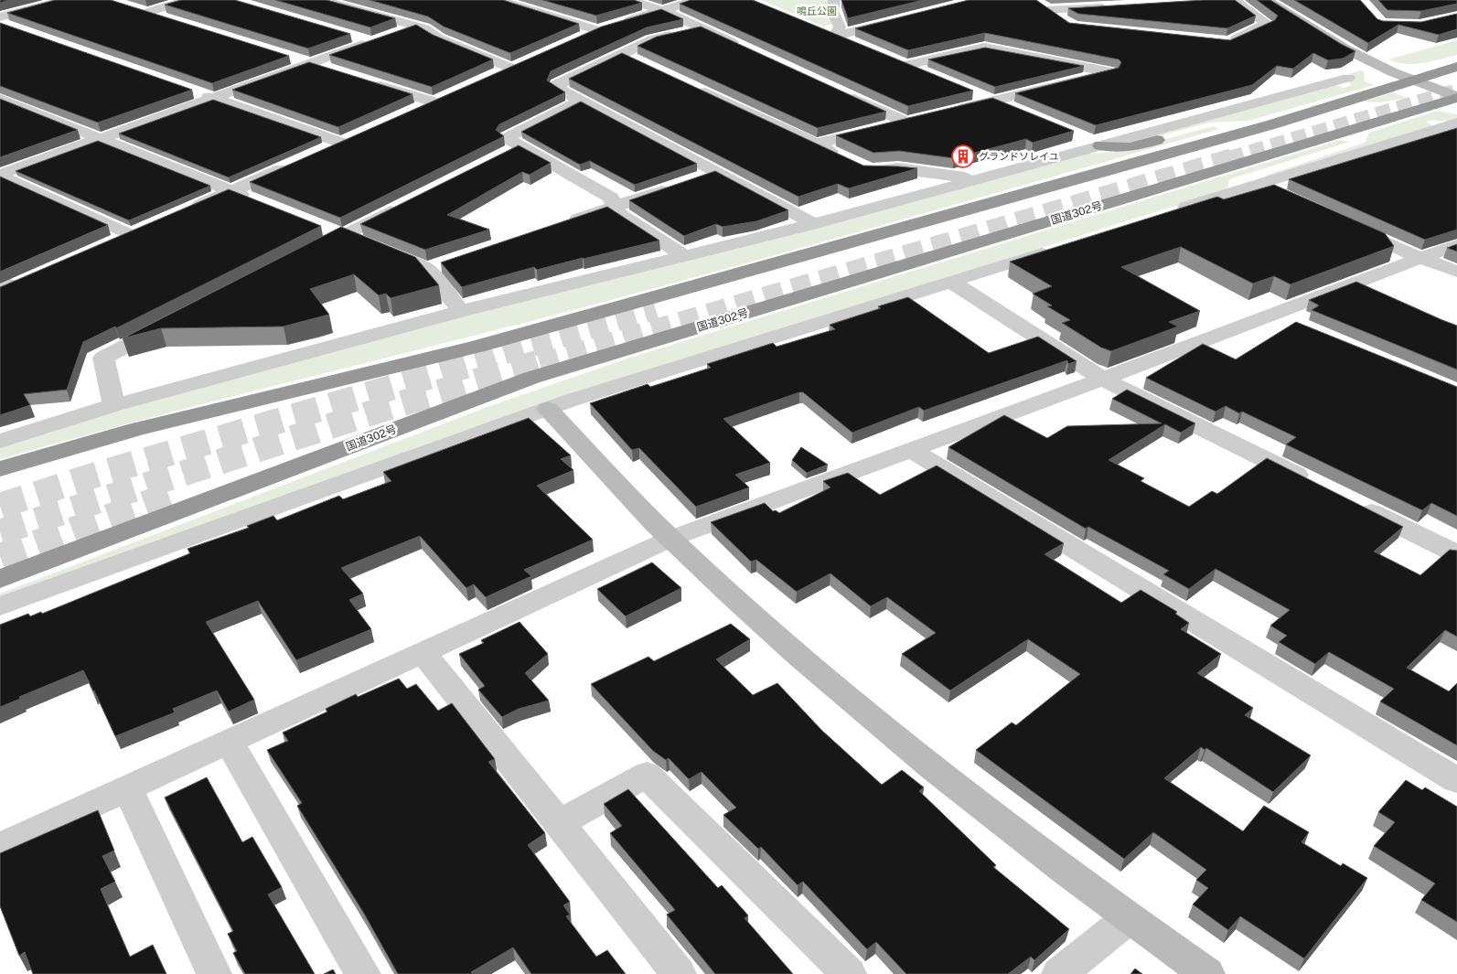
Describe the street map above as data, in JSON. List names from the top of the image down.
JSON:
{
  "streets": {
    "highway": ["国道302号"]
  },
  "parks": ["鳴丘公園"],
  "places": {
    "building": ["グランドソレイユ"]
  }
}
